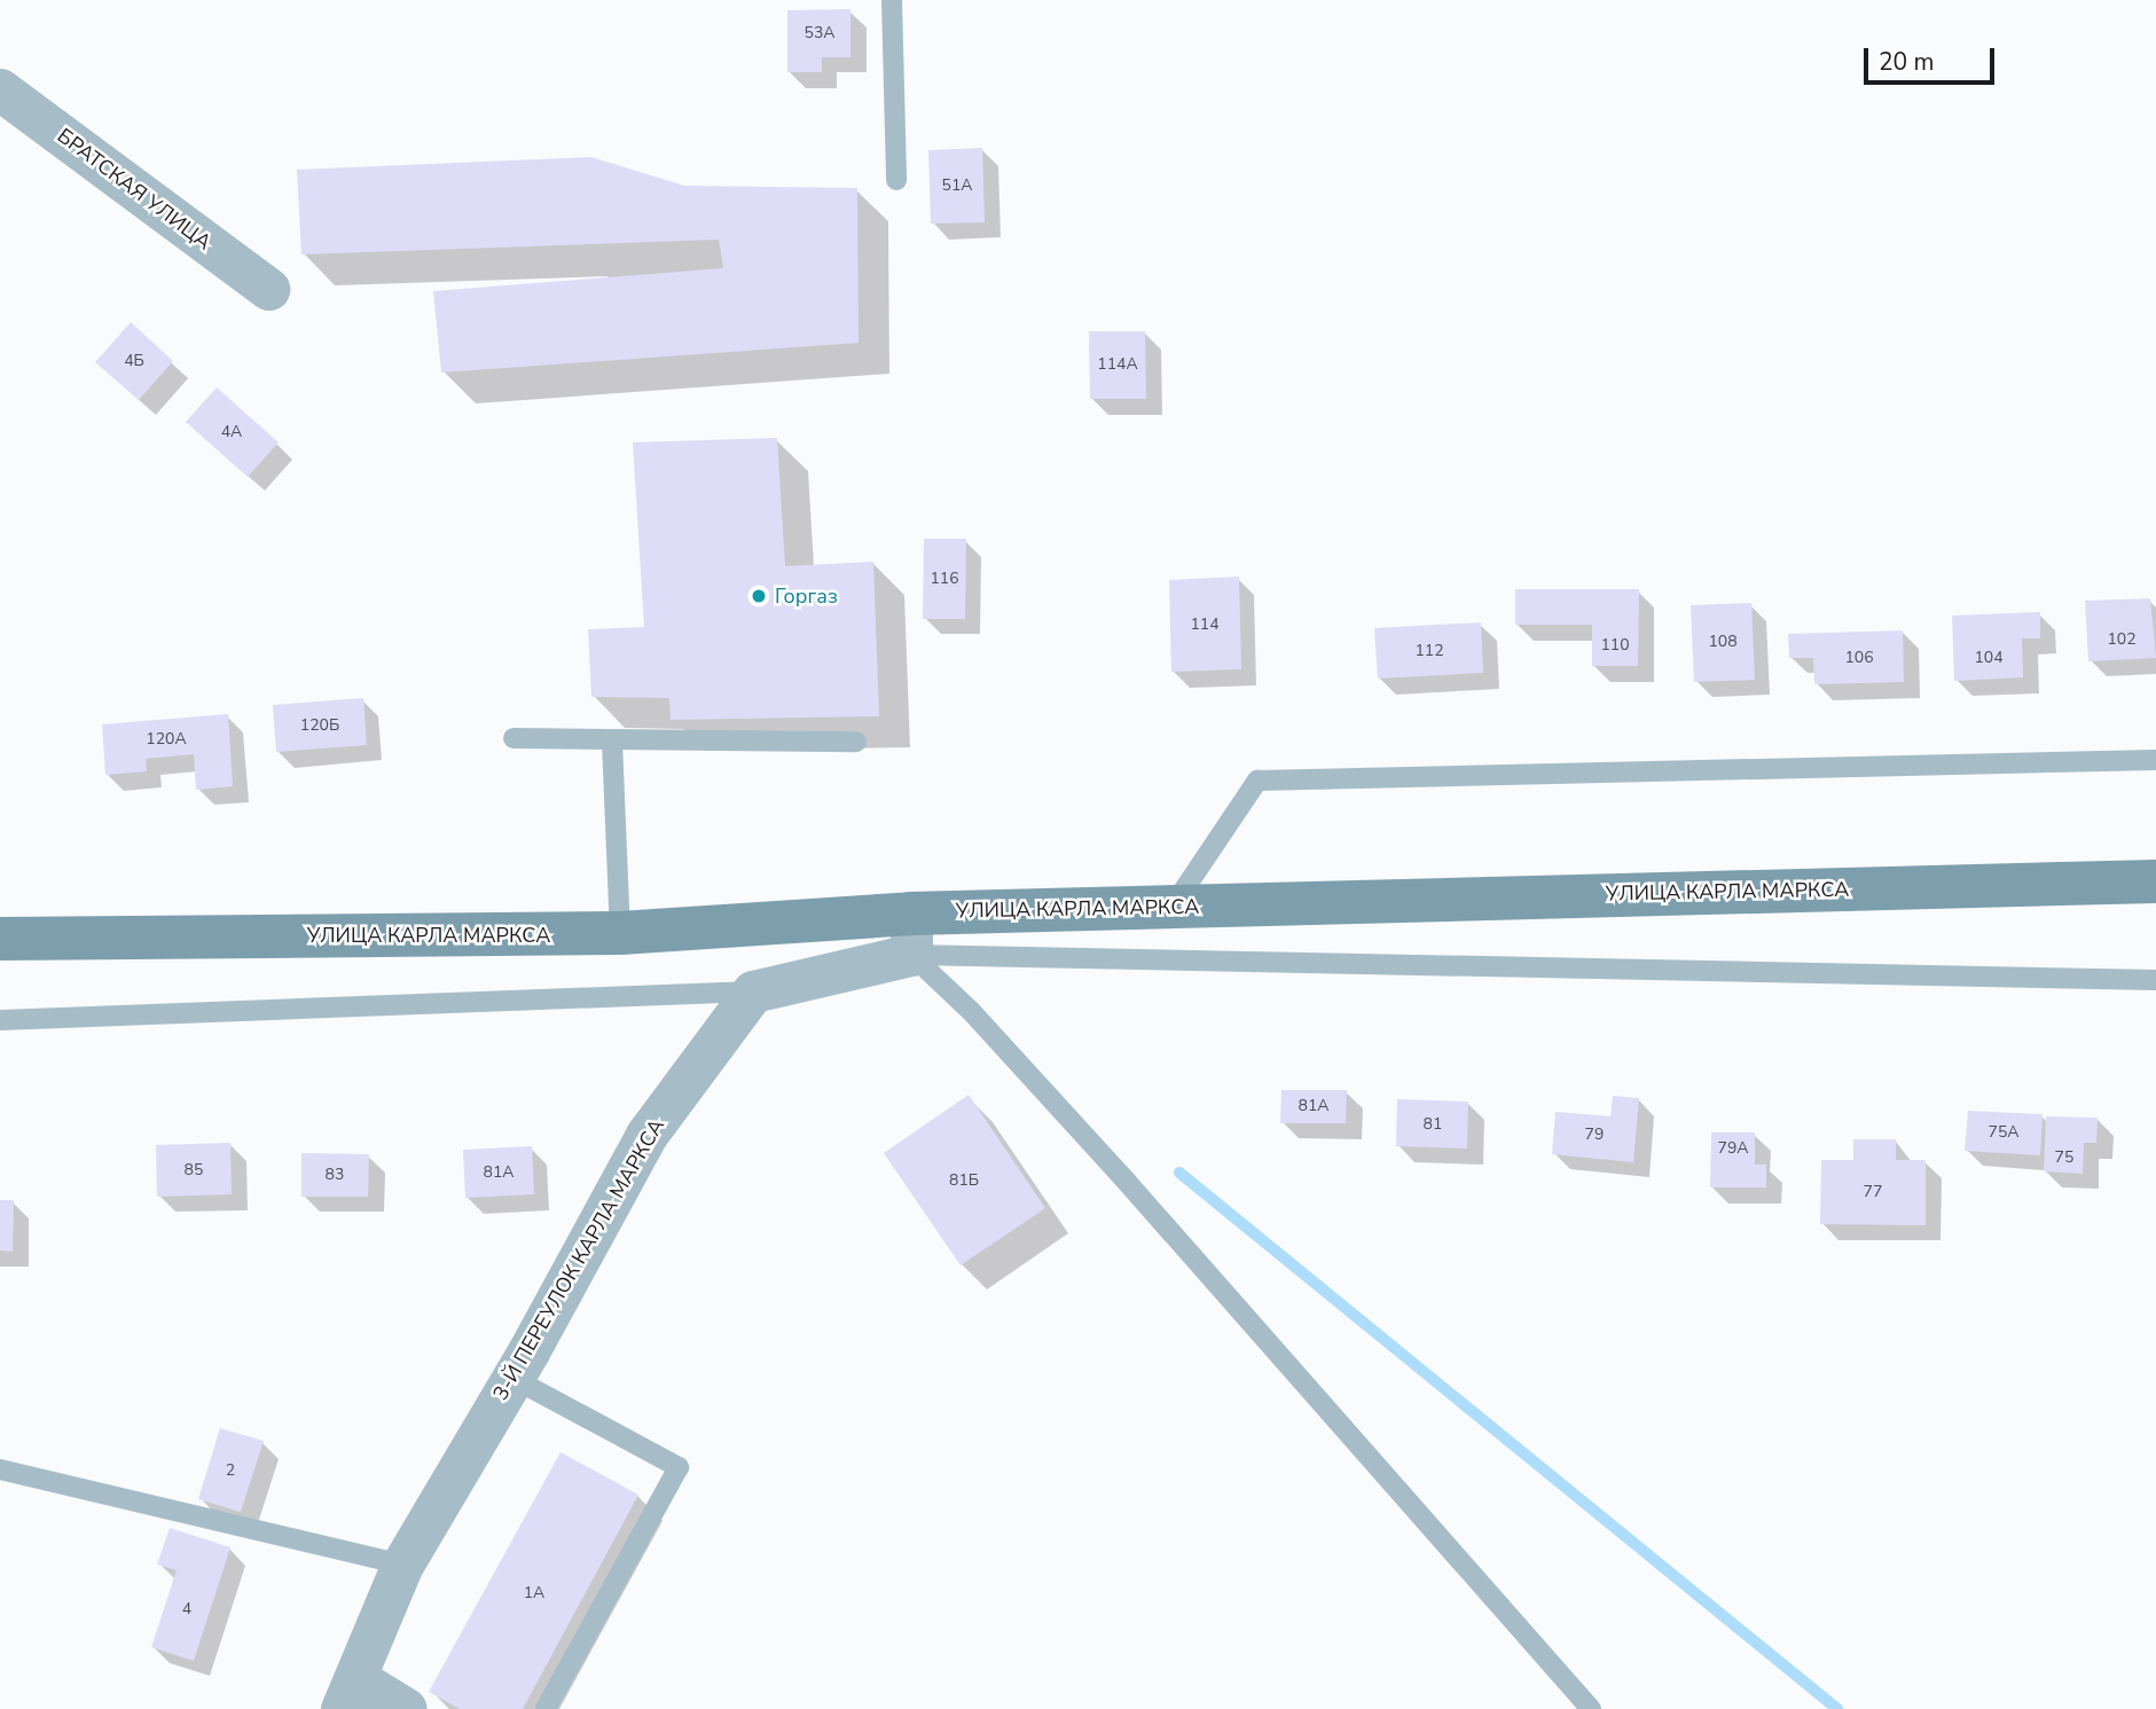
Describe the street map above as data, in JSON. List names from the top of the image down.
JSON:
{
  "streets": {
    "main road": ["УЛИЦА КАРЛА МАРКСА"],
    "street": ["БРАТСКАЯ УЛИЦА", "3-Й ПЕРЕУЛОК КАРЛА МАРКСА"]
  },
  "places": ["Горгаз"],
  "house_numbers": [
    "53А",
    "51А",
    "4Б",
    "114А",
    "4А",
    "116",
    "114",
    "102",
    "108",
    "110",
    "112",
    "106",
    "104",
    "120Б",
    "120А",
    "81А",
    "81",
    "75А",
    "79",
    "79А",
    "75",
    "85",
    "81А",
    "83",
    "81Б",
    "77",
    "2",
    "1А",
    "4"
  ],
  "scale_bar": "20 m"
}
